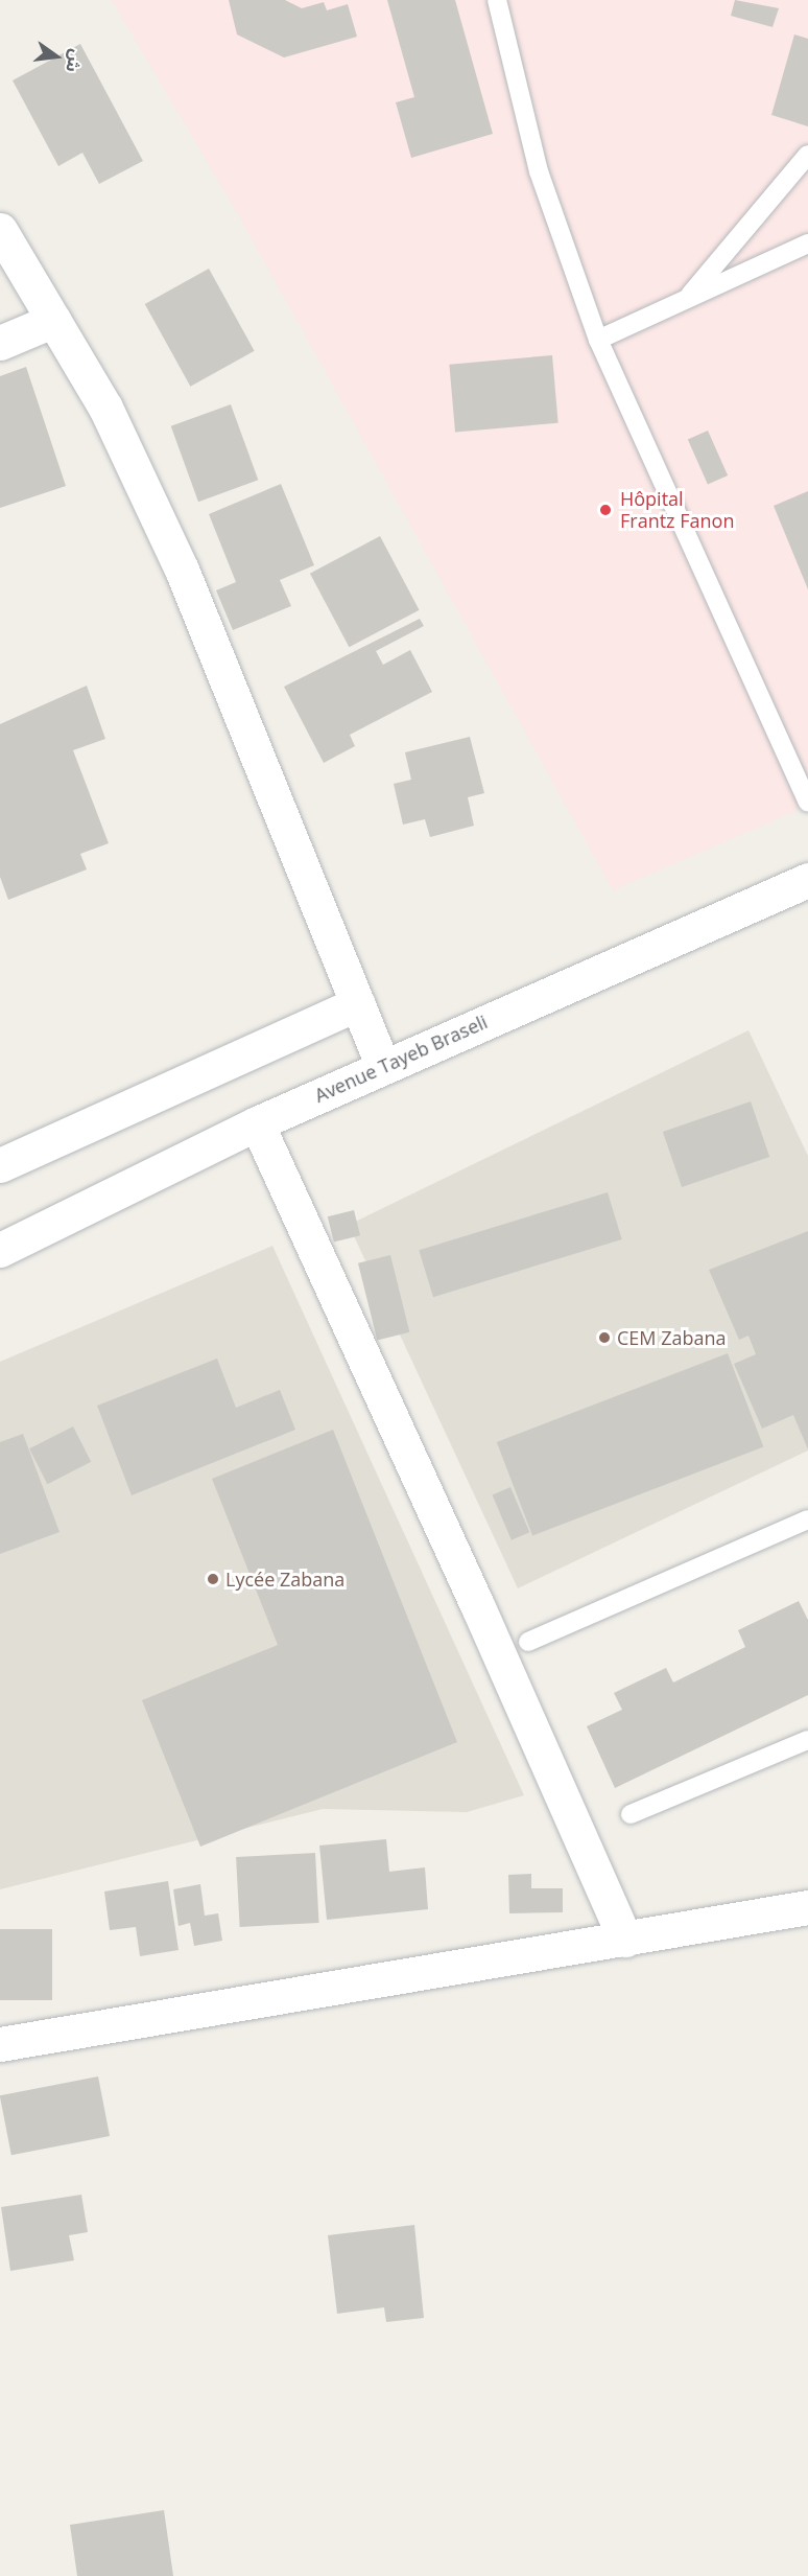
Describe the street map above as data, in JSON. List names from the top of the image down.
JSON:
{
  "streets": {
    "street": ["Avenue Tayeb Braseli"]
  },
  "places": ["Hôpital Frantz Fanon", "CEM Zabana", "Lycée Zabana"],
  "north": "right"
}
